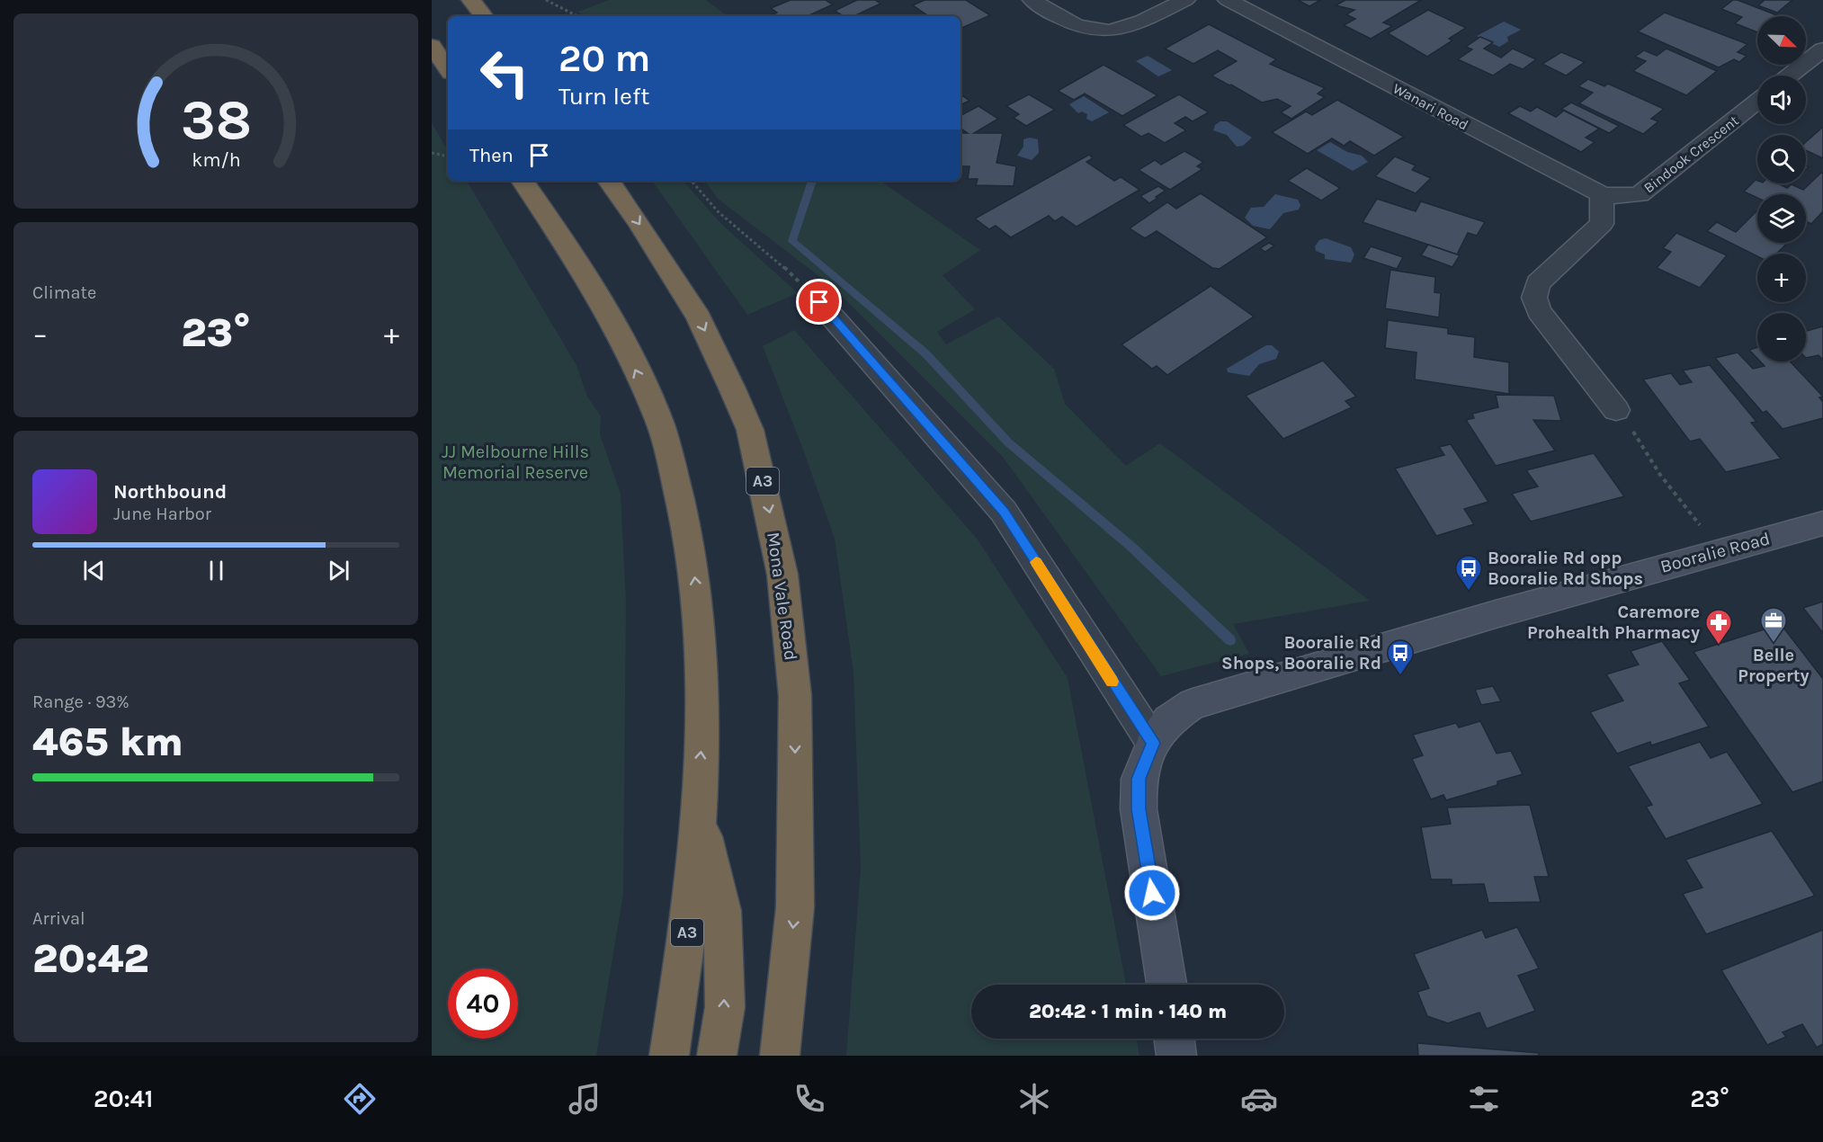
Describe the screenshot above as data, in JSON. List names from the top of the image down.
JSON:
{
  "streets": {
    "highway": ["A3", "Mona Vale Road"],
    "street": ["Wanari Road", "Bindook Crescent", "Booralie Road"]
  },
  "crossings": [
    ["Wanari Road", "Bindook Crescent"]
  ],
  "parks": ["JJ Melbourne Hills Memorial Reserve"],
  "places": {
    "bus stop": ["Booralie Rd opp Booralie Rd Shops", "Booralie Rd Shops, Booralie Rd"],
    "office": ["Belle Property"],
    "pharmacy": ["Caremore Prohealth Pharmacy"]
  },
  "north": "bottom right",
  "page": {
    "map_buttons": ["+", "−"],
    "turn": ["20 m", "Turn left"],
    "then": "Then",
    "tile": [
      "Climate",
      ["Range · 93%", "465 km"],
      ["Arrival", "20:42"]
    ],
    "heat": ["−", "23°", "+"],
    "song": ["Northbound", "June Harbor"],
    "limit": "40",
    "trip": "20:42 · 1 min · 140 m",
    "tabs": ["20:41", "23°"],
    "gauge": ["38", "km/h"]
  }
}
